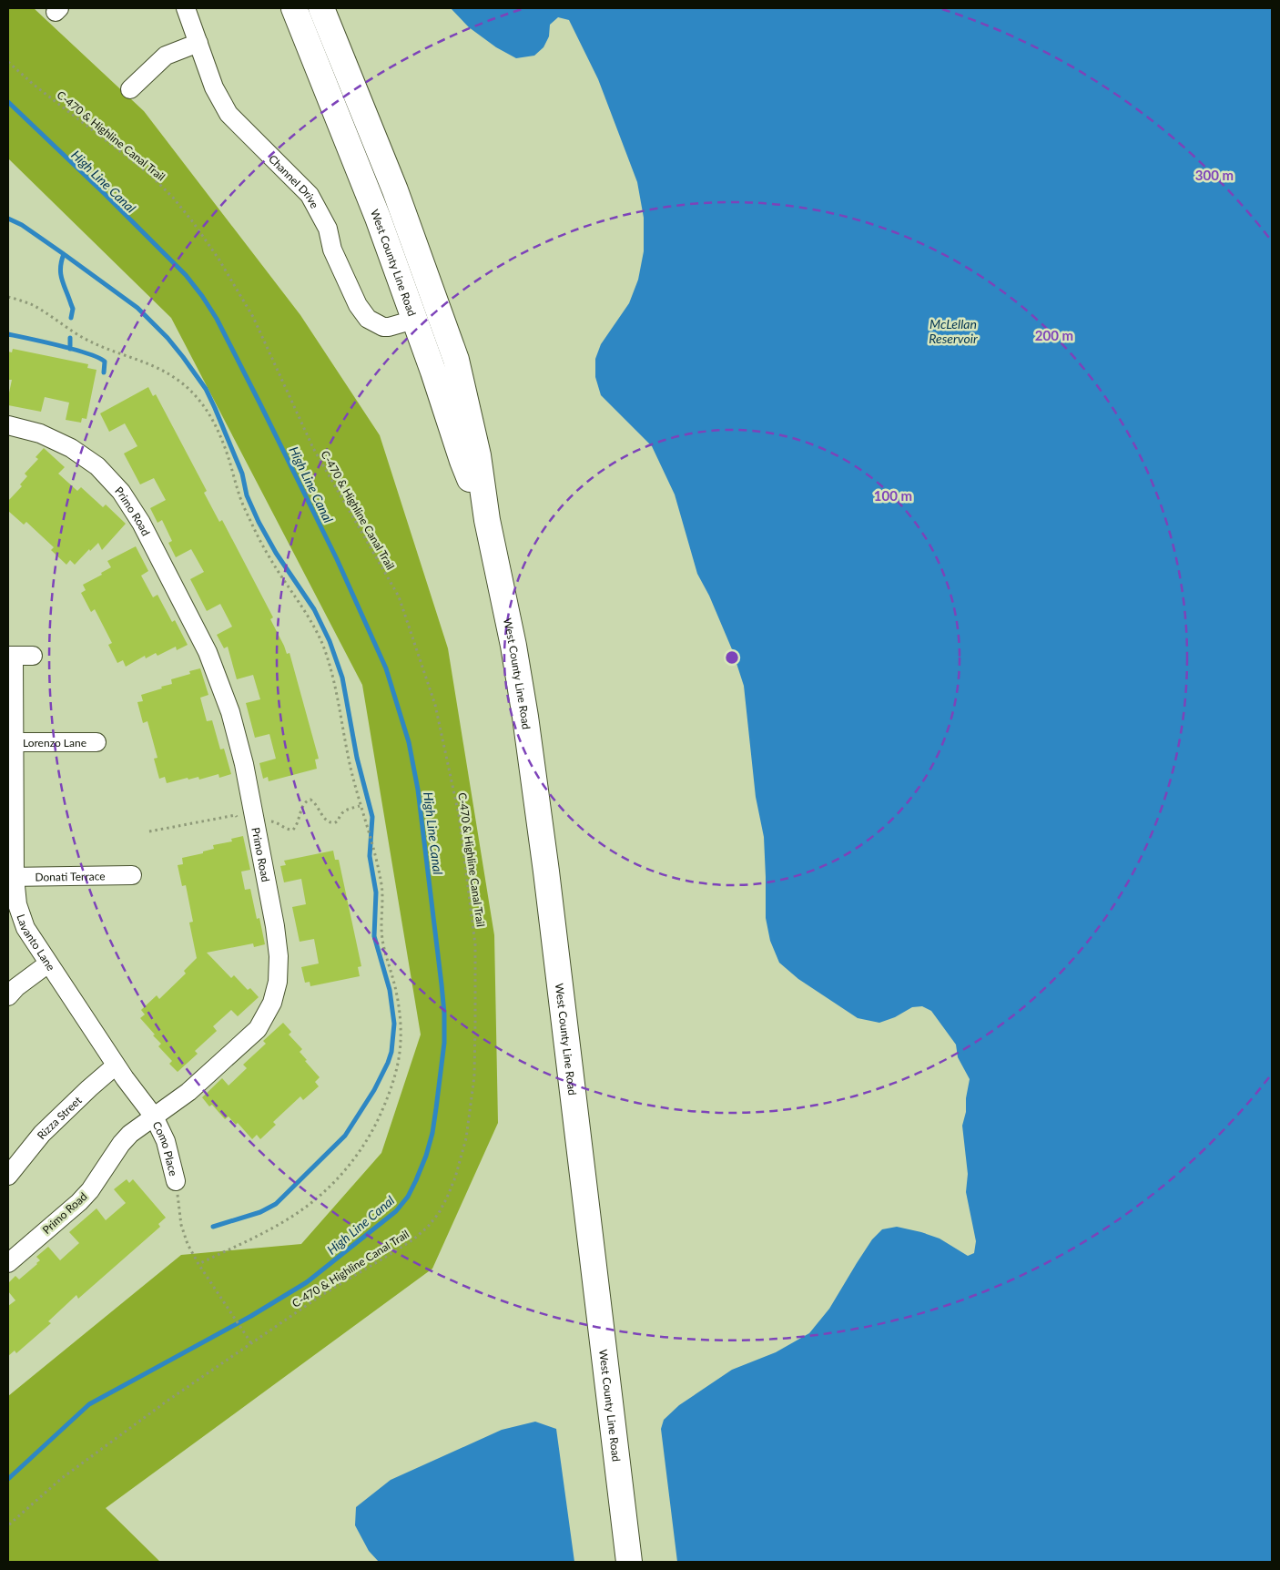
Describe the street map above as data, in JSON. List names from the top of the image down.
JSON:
{
  "streets": {
    "main road": ["West County Line Road"],
    "street": [
      "Channel Drive",
      "Primo Road",
      "Lorenzo Lane",
      "Donati Terrace",
      "Lavanto Lane",
      "Rizza Street",
      "Como Place"
    ],
    "path": ["C-470 & Highline Canal Trail"]
  },
  "crossings": [
    ["Channel Drive", "West County Line Road"],
    ["Primo Road", "Lavanto Lane"],
    ["Primo Road", "Como Place"],
    ["Lorenzo Lane", "Lavanto Lane"],
    ["Donati Terrace", "Lavanto Lane"],
    ["Lavanto Lane", "Rizza Street"],
    ["Lavanto Lane", "Como Place"]
  ],
  "water": ["High Line Canal", "McLellan Reservoir"],
  "rings": ["300 m", "200 m", "100 m"]
}
